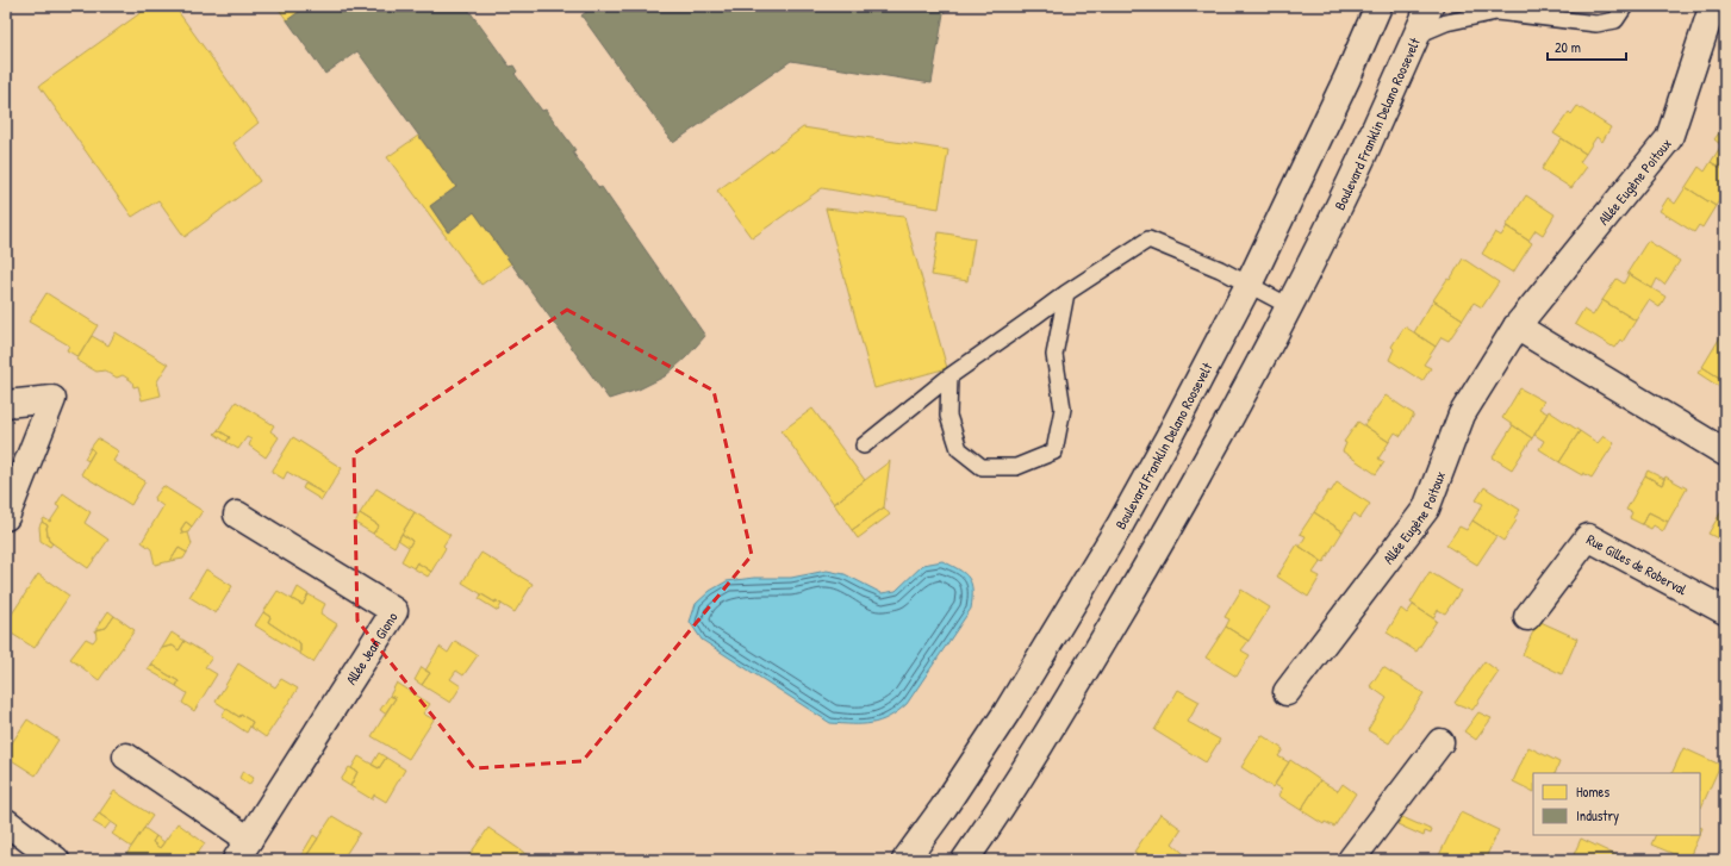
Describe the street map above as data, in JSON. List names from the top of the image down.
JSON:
{
  "streets": {
    "street": [
      "Boulevard Franklin Delano Roosevelt",
      "Allée Eugène Poitoux",
      "Rue Gilles de Roberval",
      "Allée Jean Giono"
    ]
  },
  "legend": ["Homes", "Industry"],
  "scale_bar": "20 m"
}
